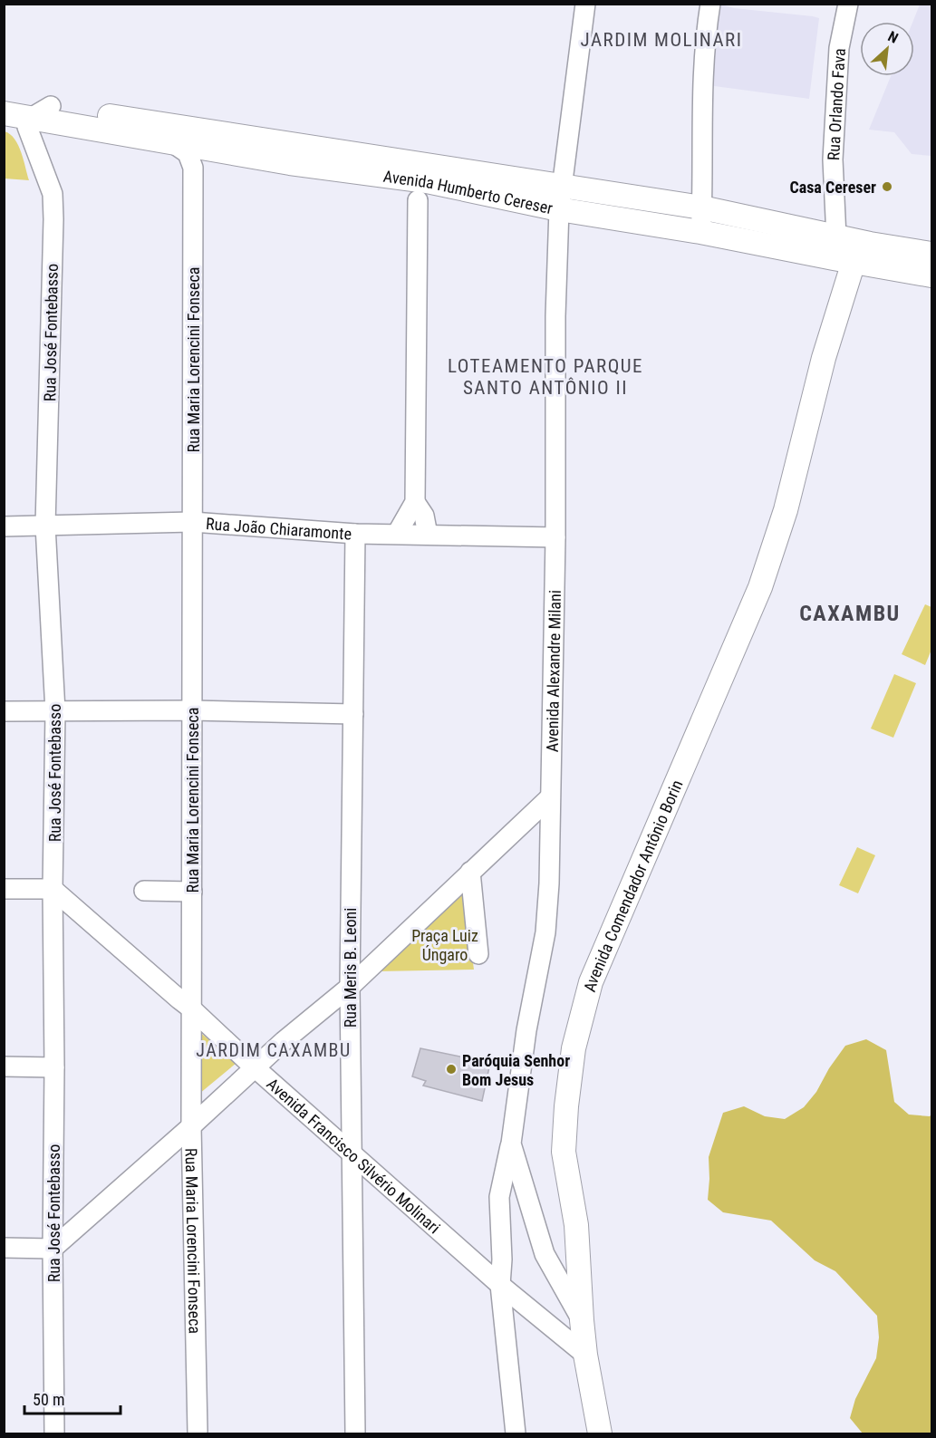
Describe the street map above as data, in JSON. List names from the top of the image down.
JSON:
{
  "streets": {
    "main road": ["Avenida Humberto Cereser", "Avenida Comendador Antônio Borin"],
    "street": [
      "Rua Orlando Fava",
      "Rua José Fontebasso",
      "Rua Maria Lorencini Fonseca",
      "Rua João Chiaramonte",
      "Avenida Alexandre Milani",
      "Rua Meris B. Leoni",
      "Avenida Francisco Silvério Molinari"
    ]
  },
  "crossings": [
    ["Rua Orlando Fava", "Avenida Humberto Cereser"],
    ["Rua Orlando Fava", "Avenida Comendador Antônio Borin"],
    ["Avenida Humberto Cereser", "Rua José Fontebasso"],
    ["Avenida Humberto Cereser", "Avenida Alexandre Milani"],
    ["Avenida Humberto Cereser", "Avenida Comendador Antônio Borin"],
    ["Rua José Fontebasso", "Rua João Chiaramonte"],
    ["Rua José Fontebasso", "Avenida Francisco Silvério Molinari"],
    ["Rua Maria Lorencini Fonseca", "Rua João Chiaramonte"],
    ["Rua Maria Lorencini Fonseca", "Avenida Francisco Silvério Molinari"],
    ["Rua João Chiaramonte", "Avenida Alexandre Milani"],
    ["Rua João Chiaramonte", "Rua Meris B. Leoni"],
    ["Avenida Alexandre Milani", "Avenida Comendador Antônio Borin"],
    ["Avenida Comendador Antônio Borin", "Avenida Francisco Silvério Molinari"],
    ["Rua Meris B. Leoni", "Avenida Francisco Silvério Molinari"]
  ],
  "districts": [
    "JARDIM MOLINARI",
    "LOTEAMENTO PARQUE SANTO ANTÔNIO II",
    "CAXAMBU",
    "JARDIM CAXAMBU"
  ],
  "parks": ["Praça Luiz Úngaro"],
  "places": ["Casa Cereser", "Paróquia Senhor Bom Jesus"],
  "scale_bar": "50 m",
  "north": "top right"
}
